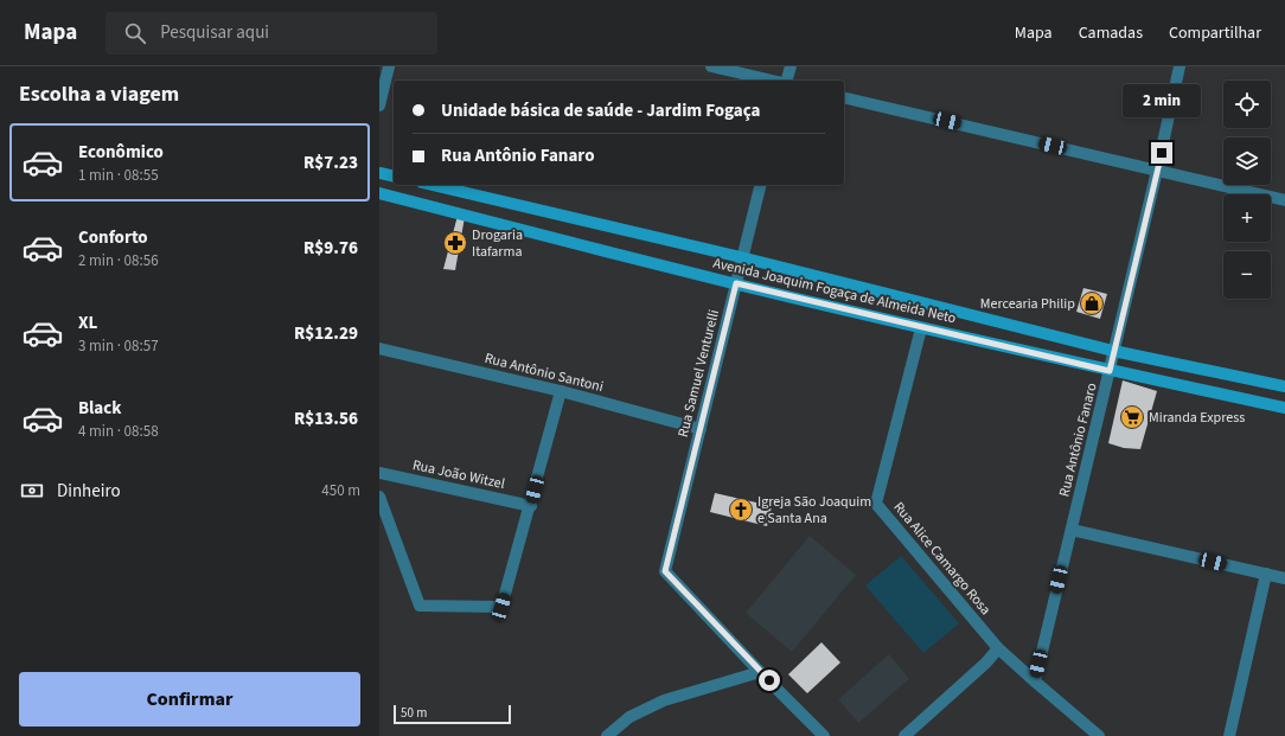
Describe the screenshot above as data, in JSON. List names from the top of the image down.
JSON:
{
  "streets": {
    "street": [
      "Avenida Joaquim Fogaça de Almeida Neto",
      "Rua Antônio Santoni",
      "Rua Samuel Venturelli",
      "Rua Antônio Fanaro",
      "Rua João Witzel",
      "Rua Alice Camargo Rosa"
    ]
  },
  "crossings": [
    ["Avenida Joaquim Fogaça de Almeida Neto", "Rua Samuel Venturelli"],
    ["Avenida Joaquim Fogaça de Almeida Neto", "Rua Antônio Fanaro"],
    ["Avenida Joaquim Fogaça de Almeida Neto", "Rua Alice Camargo Rosa"],
    ["Rua Antônio Santoni", "Rua Samuel Venturelli"],
    ["Rua Antônio Fanaro", "Rua Alice Camargo Rosa"]
  ],
  "places": {
    "pharmacy": ["Drogaria Itafarma"],
    "shop": ["Mercearia Philip"],
    "supermarket": ["Miranda Express"],
    "church": ["Igreja São Joaquim e Santa Ana"]
  },
  "scale_bar": "50 m",
  "page": {
    "header": "Mapa",
    "search": "Pesquisar aqui",
    "nav": ["Mapa", "Camadas", "Compartilhar"],
    "heading": "Escolha a viagem",
    "map_buttons": ["+", "−"],
    "banner": ["Unidade básica de saúde - Jardim Fogaça", "Rua Antônio Fanaro"],
    "bubble": "2 min",
    "list": [
      {
        "name": "Econômico",
        "note": "1 min · 08:55",
        "value": "R$7.23"
      },
      {
        "name": "Conforto",
        "note": "2 min · 08:56",
        "value": "R$9.76"
      },
      {
        "name": "XL",
        "note": "3 min · 08:57",
        "value": "R$12.29"
      },
      {
        "name": "Black",
        "note": "4 min · 08:58",
        "value": "R$13.56"
      }
    ],
    "pay": ["Dinheiro", "450 m"],
    "buttons": "Confirmar",
    "scale": "50 m"
  }
}
